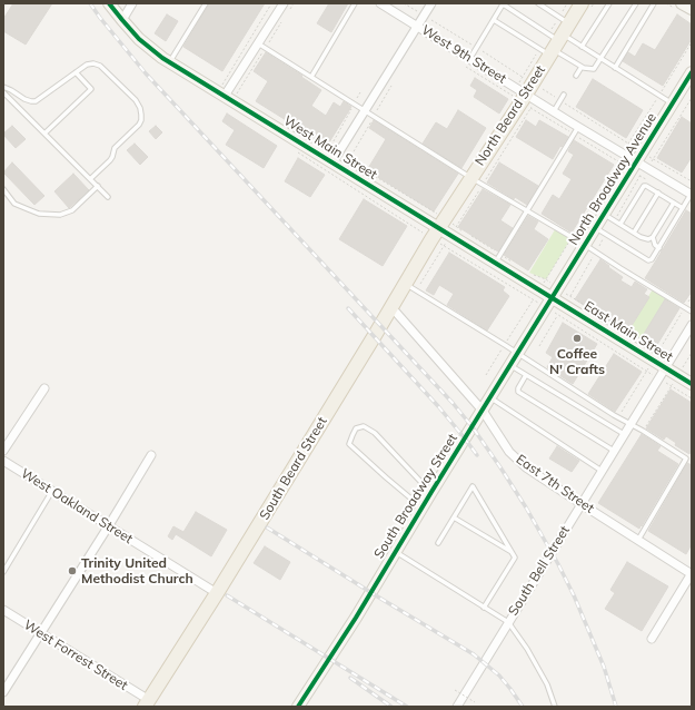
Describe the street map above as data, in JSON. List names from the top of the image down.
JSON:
{
  "streets": {
    "main road": ["North Beard Street", "South Beard Street"],
    "street": [
      "West 9th Street",
      "West Main Street",
      "North Broadway Avenue",
      "East Main Street",
      "East 7th Street",
      "South Broadway Street",
      "West Oakland Street",
      "South Bell Street",
      "West Forrest Street"
    ]
  },
  "crossings": [
    ["West 9th Street", "North Beard Street"],
    ["West 9th Street", "North Broadway Avenue"],
    ["North Beard Street", "West Main Street"],
    ["North Beard Street", "South Beard Street"],
    ["West Main Street", "North Broadway Avenue"],
    ["West Main Street", "East Main Street"],
    ["West Main Street", "South Beard Street"],
    ["West Main Street", "South Broadway Street"],
    ["North Broadway Avenue", "East Main Street"],
    ["North Broadway Avenue", "South Broadway Street"],
    ["East Main Street", "South Broadway Street"],
    ["East Main Street", "South Bell Street"],
    ["South Beard Street", "East 7th Street"],
    ["South Beard Street", "West Oakland Street"],
    ["South Beard Street", "West Forrest Street"],
    ["East 7th Street", "South Broadway Street"],
    ["East 7th Street", "South Bell Street"]
  ],
  "places": ["Coffee N' Crafts", "Trinity United Methodist Church"]
}
